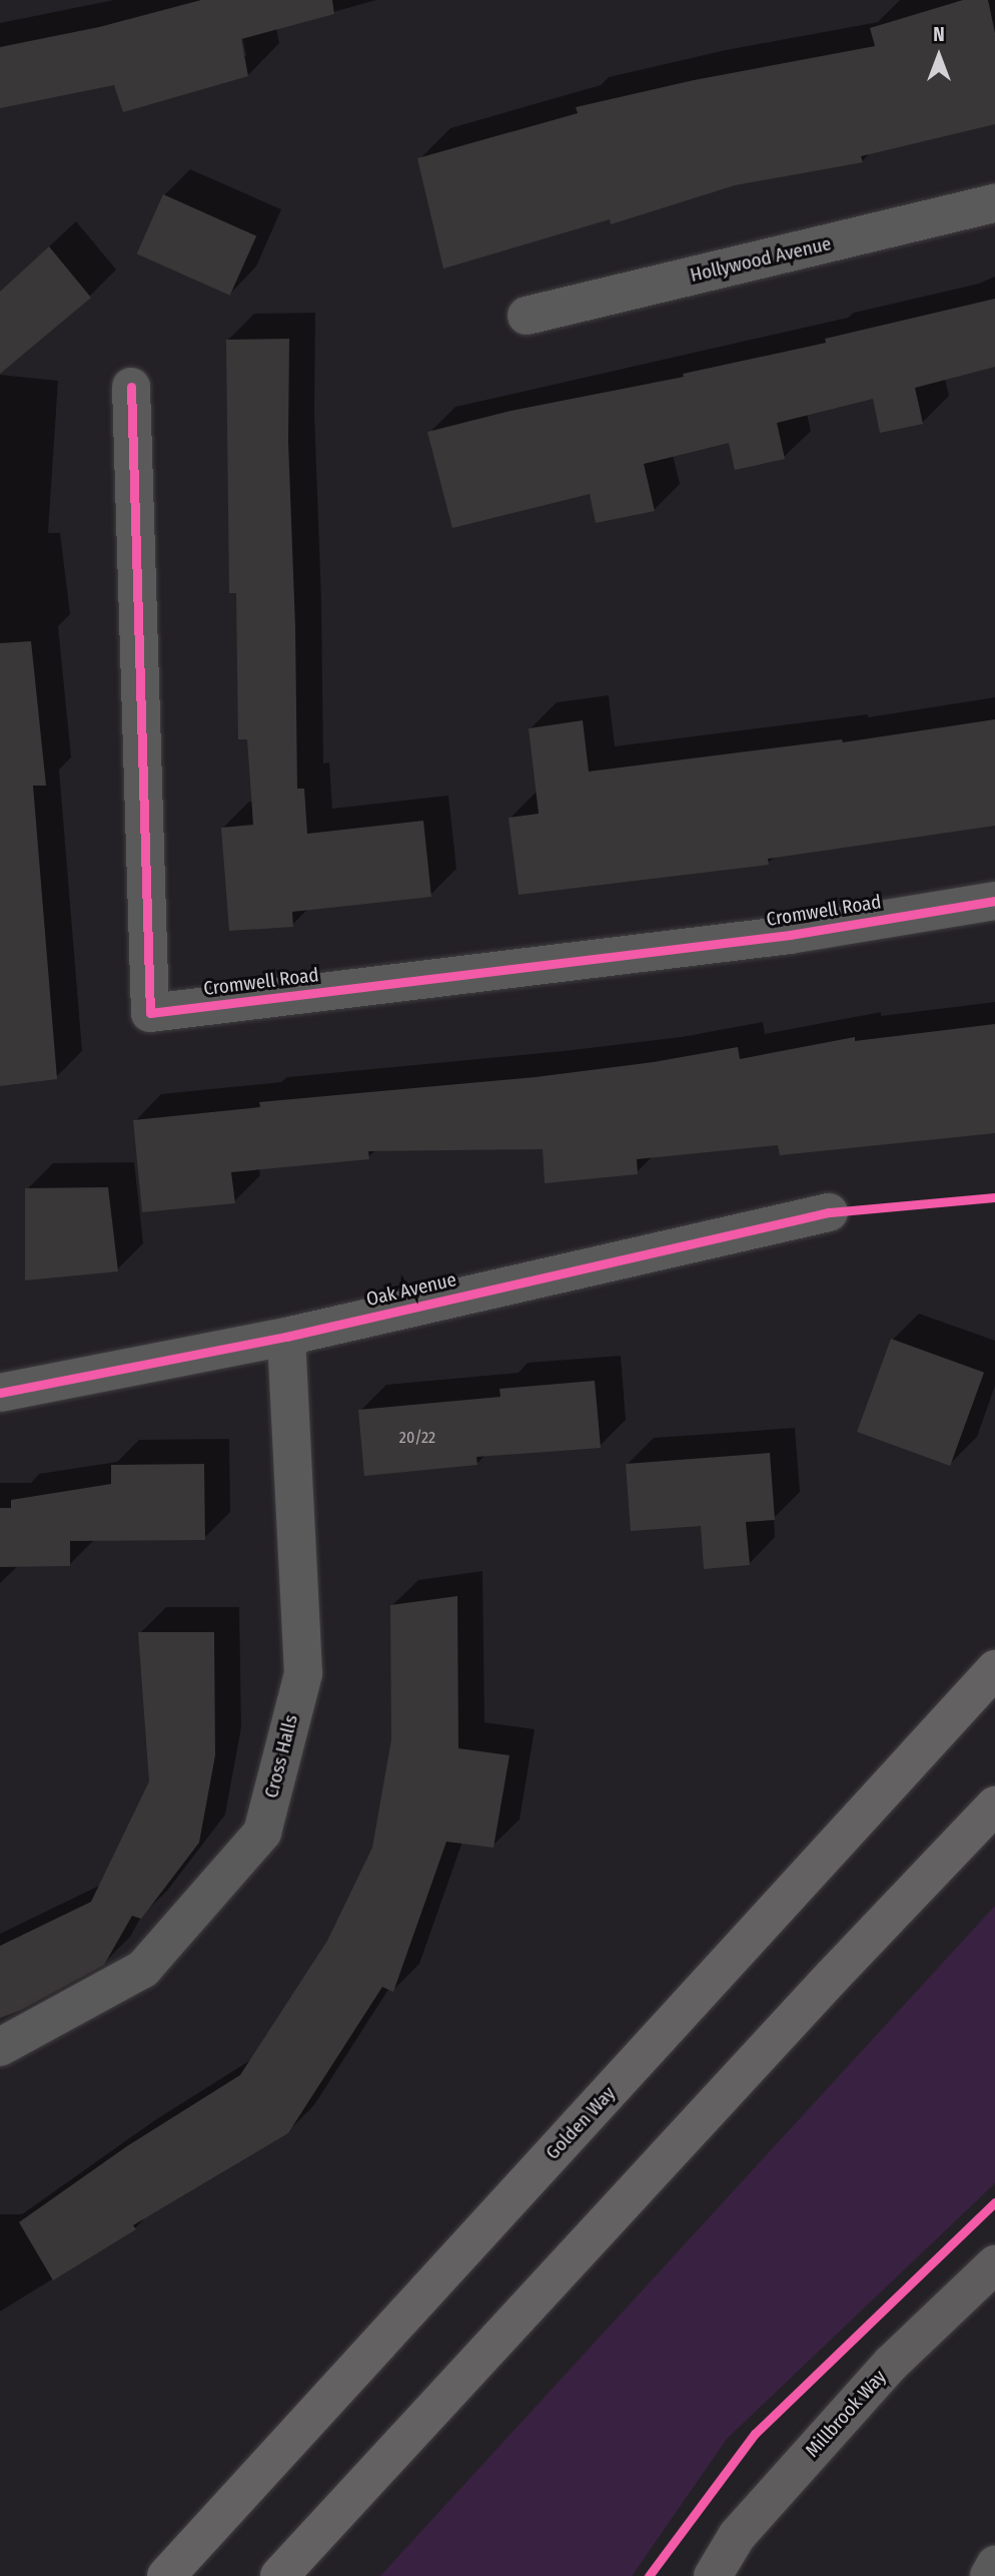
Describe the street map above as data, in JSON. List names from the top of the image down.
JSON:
{
  "streets": {
    "highway": ["Golden Way"],
    "street": [
      "Hollywood Avenue",
      "Cromwell Road",
      "Oak Avenue",
      "Cross Halls",
      "Millbrook Way"
    ]
  },
  "crossings": [
    ["Oak Avenue", "Cross Halls"]
  ],
  "house_numbers": ["20/22"],
  "north": "top"
}
